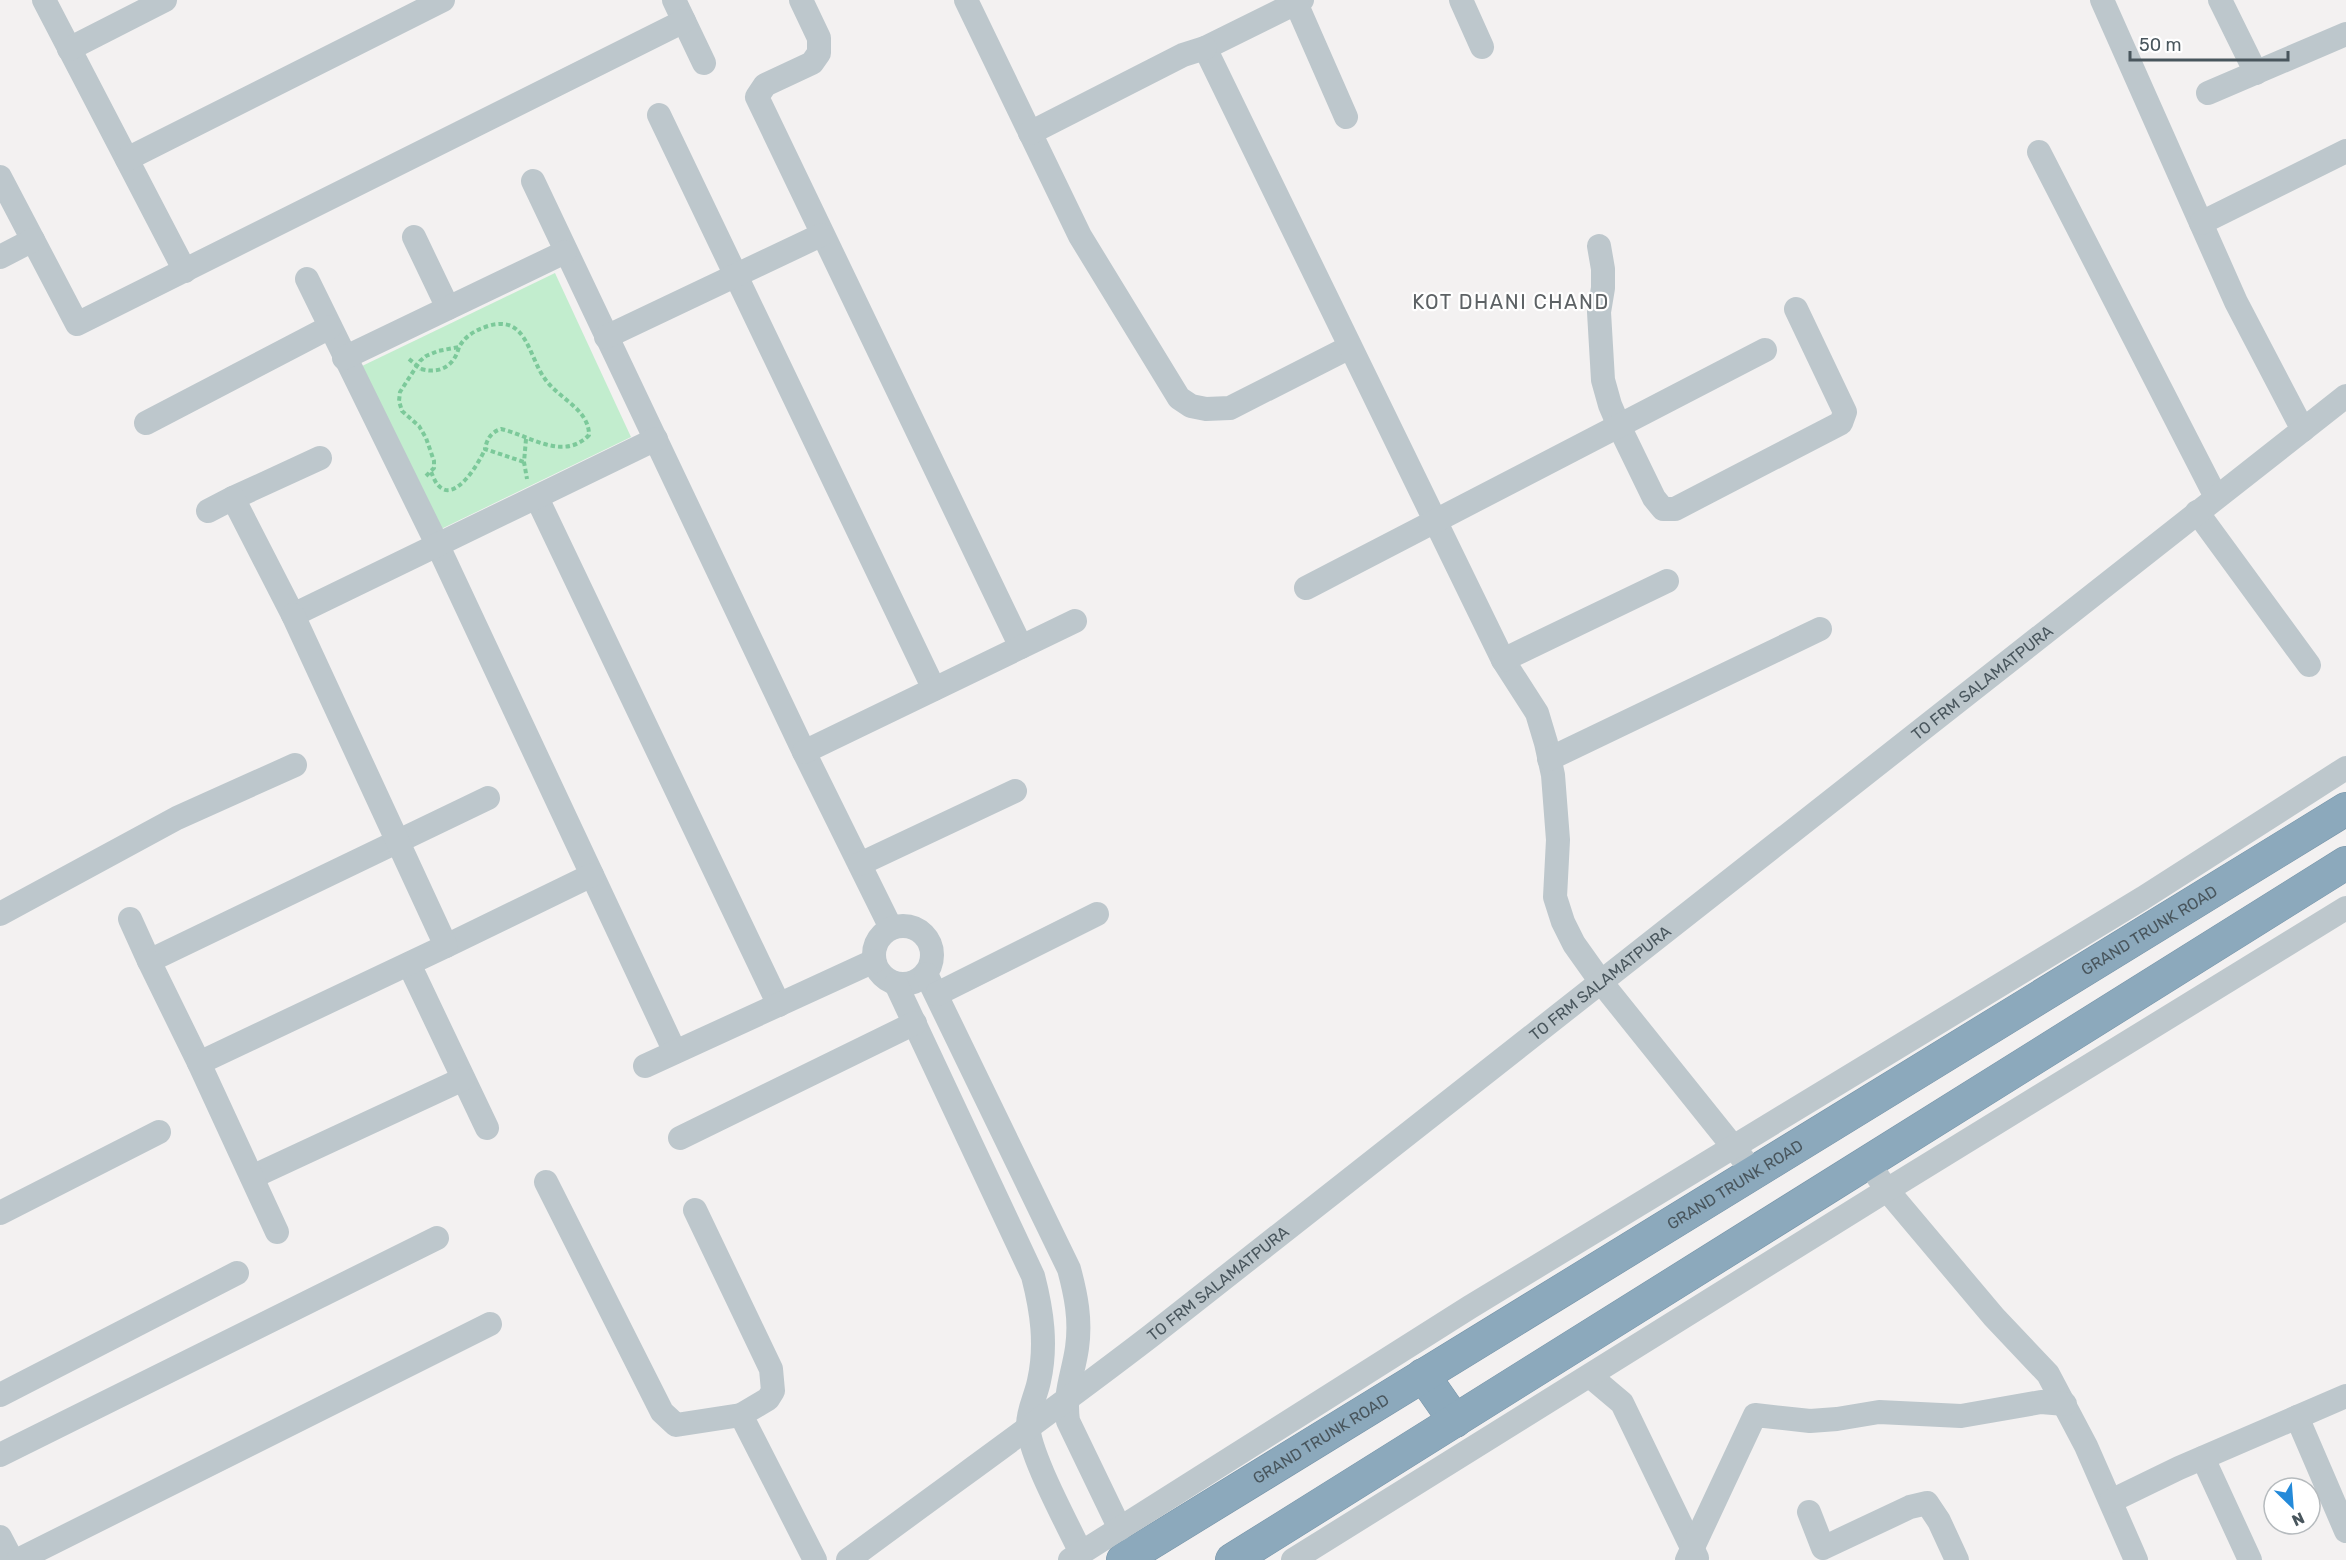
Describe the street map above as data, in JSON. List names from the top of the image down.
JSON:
{
  "streets": {
    "highway": ["GRAND TRUNK ROAD"],
    "street": ["TO FRM SALAMATPURA"]
  },
  "districts": ["KOT DHANI CHAND"],
  "scale_bar": "50 m",
  "north": "bottom right"
}
